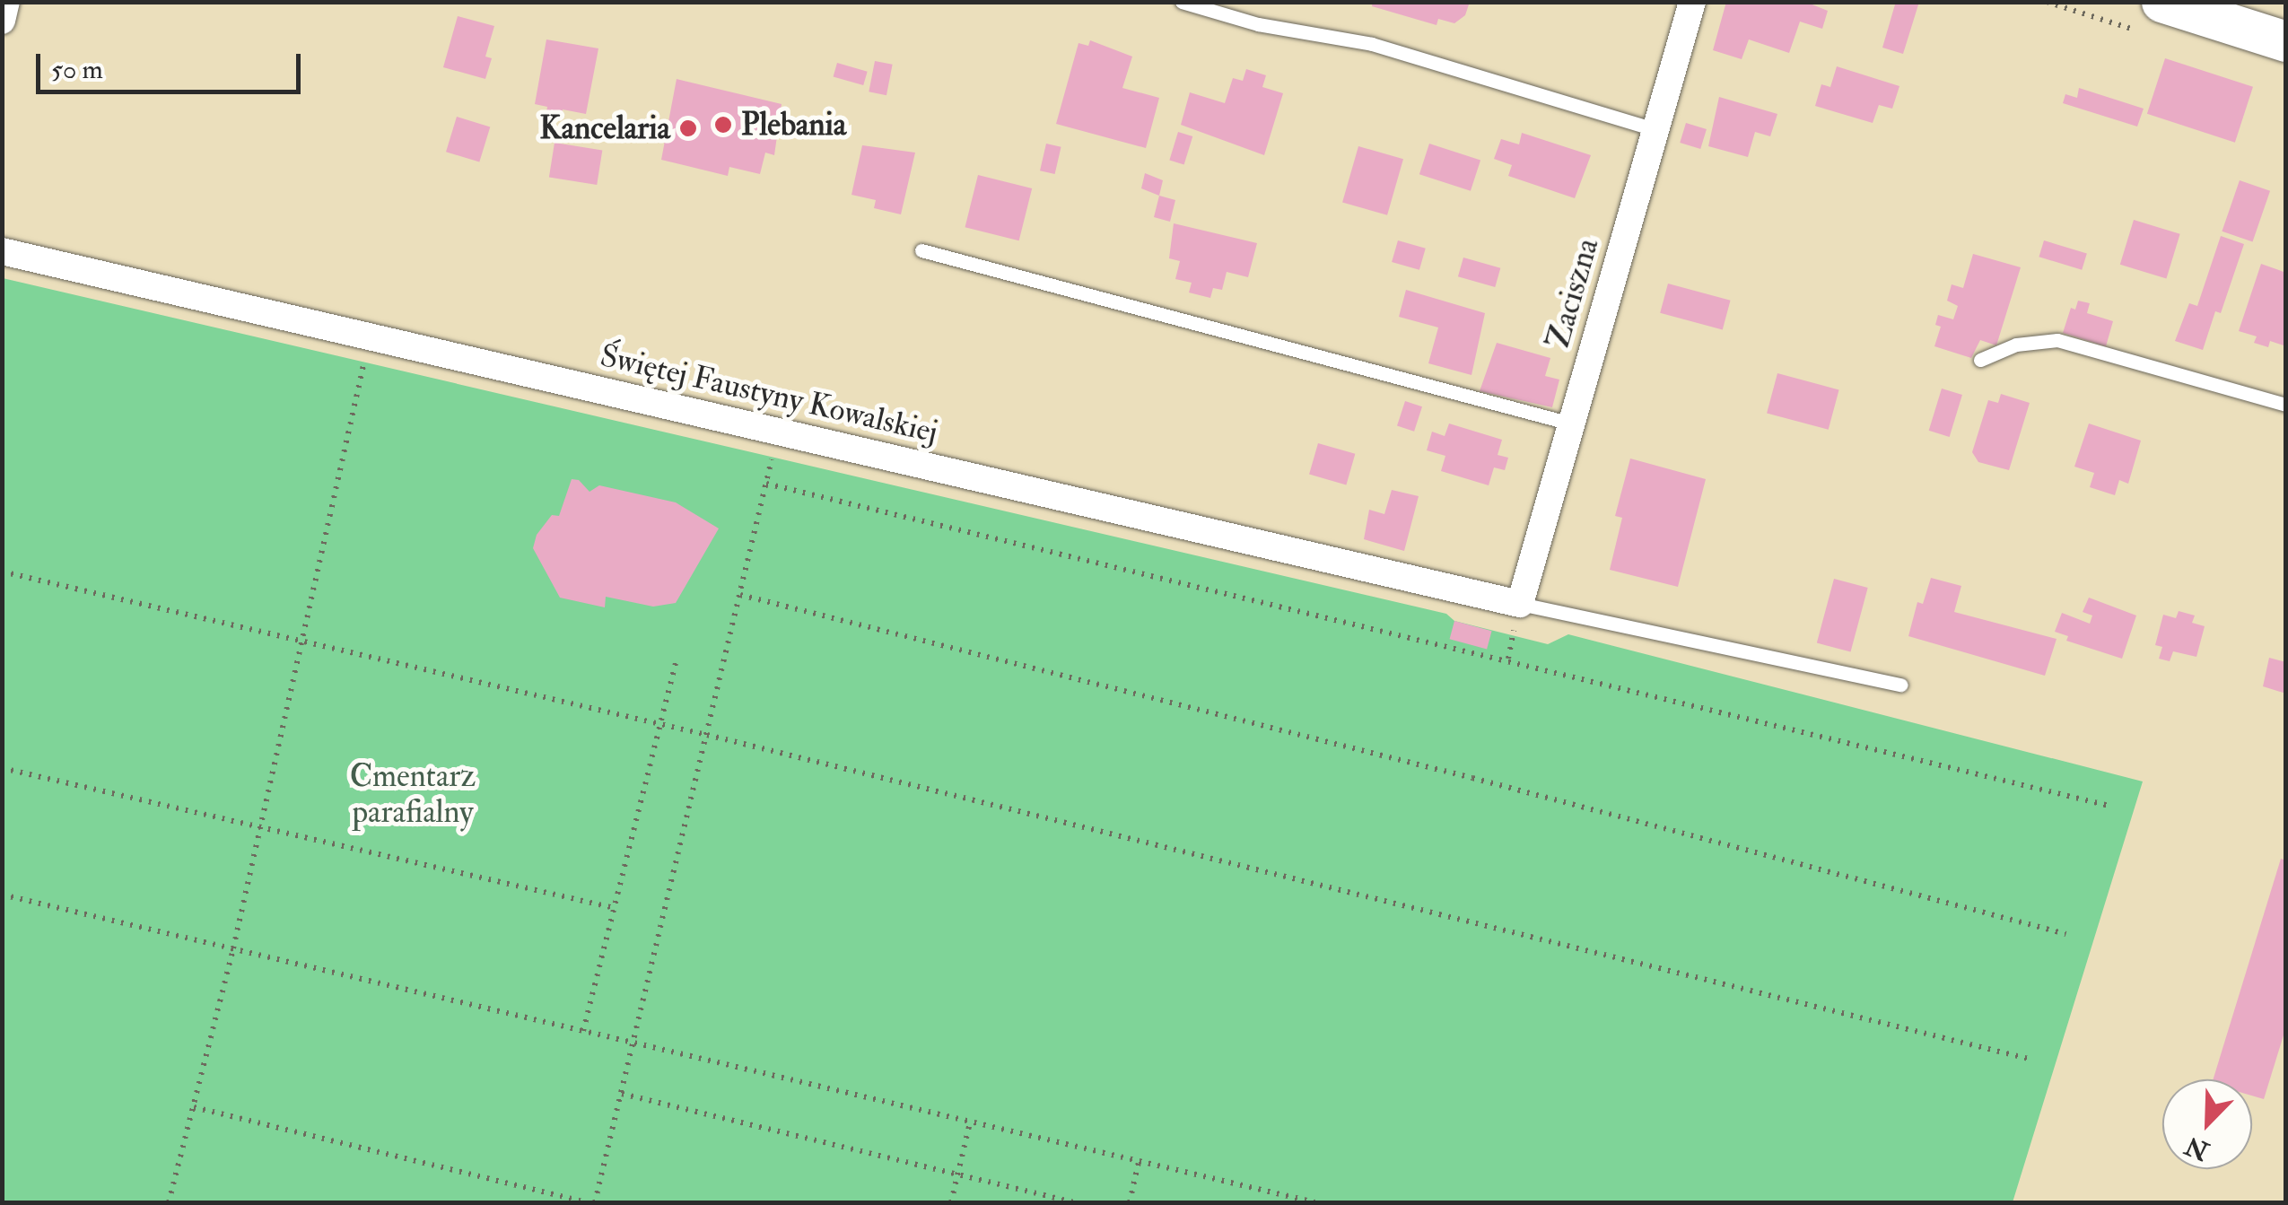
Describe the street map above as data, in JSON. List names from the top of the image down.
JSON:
{
  "streets": {
    "street": ["Zaciszna", "Świętej Faustyny Kowalskiej"]
  },
  "crossings": [
    ["Zaciszna", "Świętej Faustyny Kowalskiej"]
  ],
  "parks": ["Cmentarz parafialny"],
  "places": ["Plebania", "Kancelaria"],
  "scale_bar": "50 m",
  "north": "bottom left"
}
